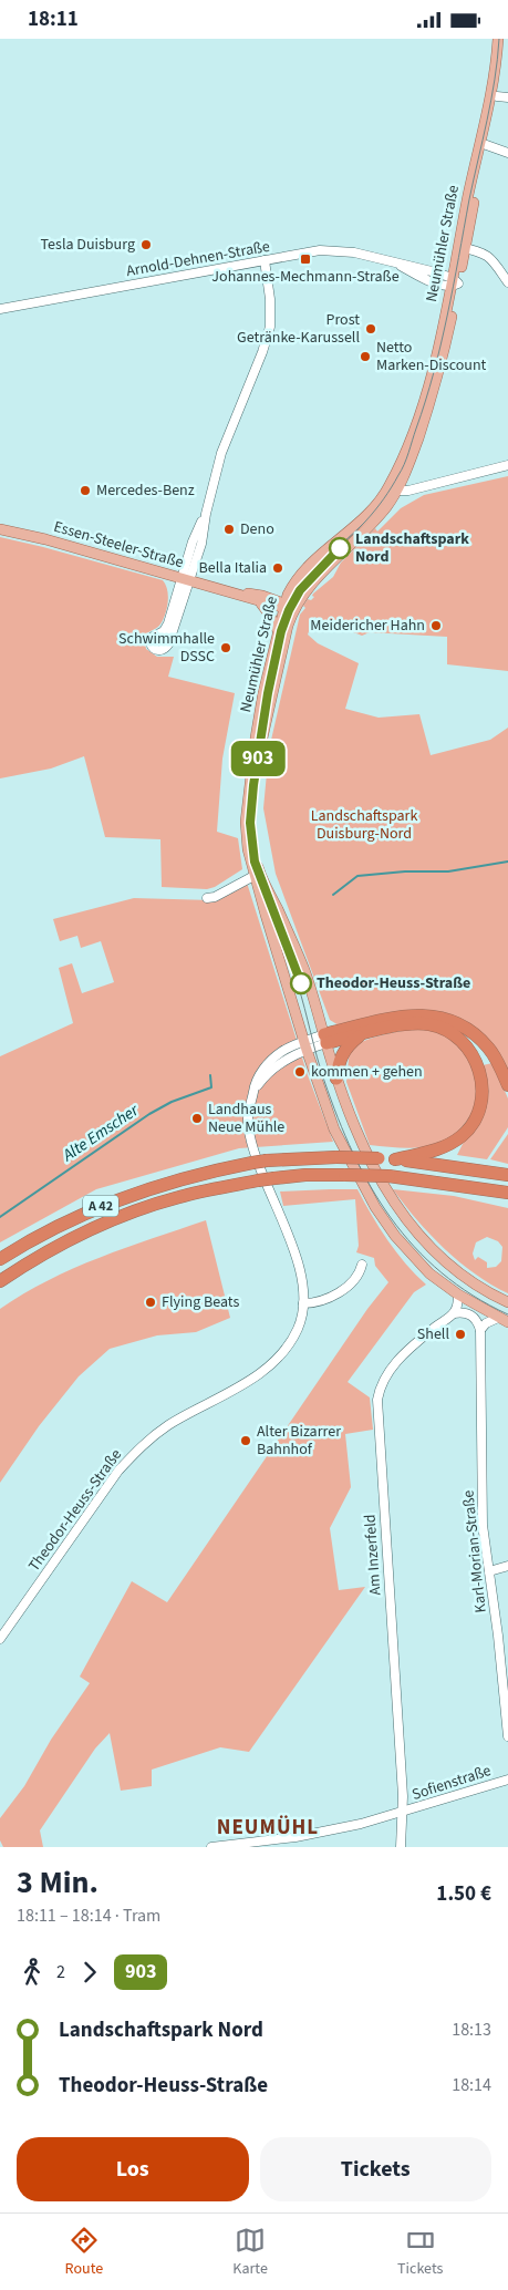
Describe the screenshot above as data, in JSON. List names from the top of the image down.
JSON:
{
  "streets": {
    "highway": ["A 42"],
    "main road": ["Neumühler Straße", "Essen-Steeler-Straße"],
    "street": [
      "Arnold-Dehnen-Straße",
      "Theodor-Heuss-Straße",
      "Karl-Morian-Straße",
      "Am Inzerfeld",
      "Sofienstraße"
    ]
  },
  "crossings": [
    ["Neumühler Straße", "Arnold-Dehnen-Straße"],
    ["Neumühler Straße", "Essen-Steeler-Straße"],
    ["Neumühler Straße", "Theodor-Heuss-Straße"],
    ["Am Inzerfeld", "Sofienstraße"]
  ],
  "districts": ["NEUMÜHL"],
  "water": ["Alte Emscher"],
  "parks": ["Landschaftspark Duisburg-Nord"],
  "places": {
    "other": [
      "Tesla Duisburg",
      "Prost Getränke-Karussell",
      "Netto Marken-Discount",
      "Mercedes-Benz",
      "Deno",
      "Landschaftspark Nord",
      "Bella Italia",
      "Meidericher Hahn",
      "Schwimmhalle DSSC",
      "Theodor-Heuss-Straße",
      "kommen + gehen",
      "Landhaus Neue Mühle",
      "Flying Beats",
      "Shell",
      "Alter Bizarrer Bahnhof"
    ],
    "transit": ["Johannes-Mechmann-Straße"]
  },
  "lines": ["tram line 903"],
  "page": {
    "status": "18:11",
    "on_map": "903",
    "heading": ["3 Min.", "18:11 – 18:14 · Tram", "1.50 €"],
    "legs": ["2", "903"],
    "list": [
      {
        "name": "Landschaftspark Nord",
        "value": "18:13"
      },
      {
        "name": "Theodor-Heuss-Straße",
        "value": "18:14"
      }
    ],
    "buttons": ["Los", "Tickets"],
    "tabs": ["Route", "Karte", "Tickets"]
  }
}
